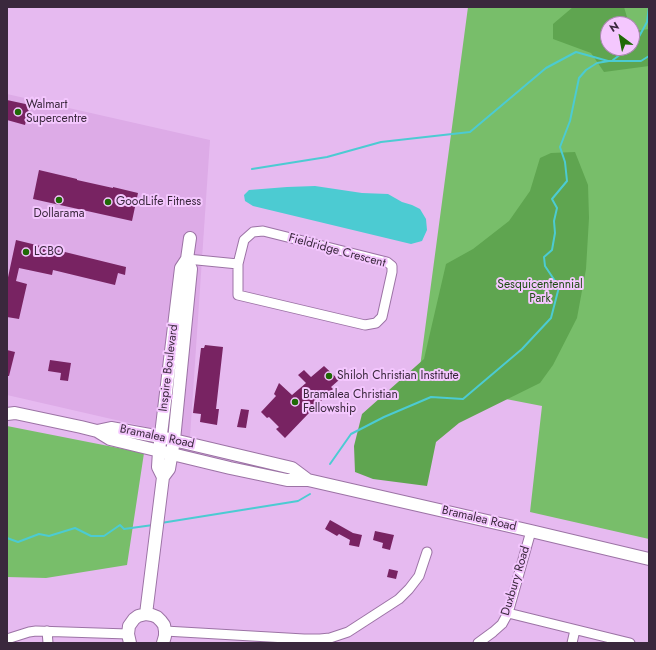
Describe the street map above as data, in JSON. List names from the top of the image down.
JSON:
{
  "streets": {
    "main road": ["Inspire Boulevard", "Bramalea Road"],
    "street": ["Fieldridge Crescent", "Duxbury Road"]
  },
  "crossings": [
    ["Inspire Boulevard", "Bramalea Road"],
    ["Bramalea Road", "Duxbury Road"]
  ],
  "parks": ["Sesquicentennial Park"],
  "places": [
    "Walmart Supercentre",
    "Dollarama",
    "GoodLife Fitness",
    "LCBO",
    "Shiloh Christian Institute",
    "Bramalea Christian Fellowship"
  ],
  "north": "top left"
}
